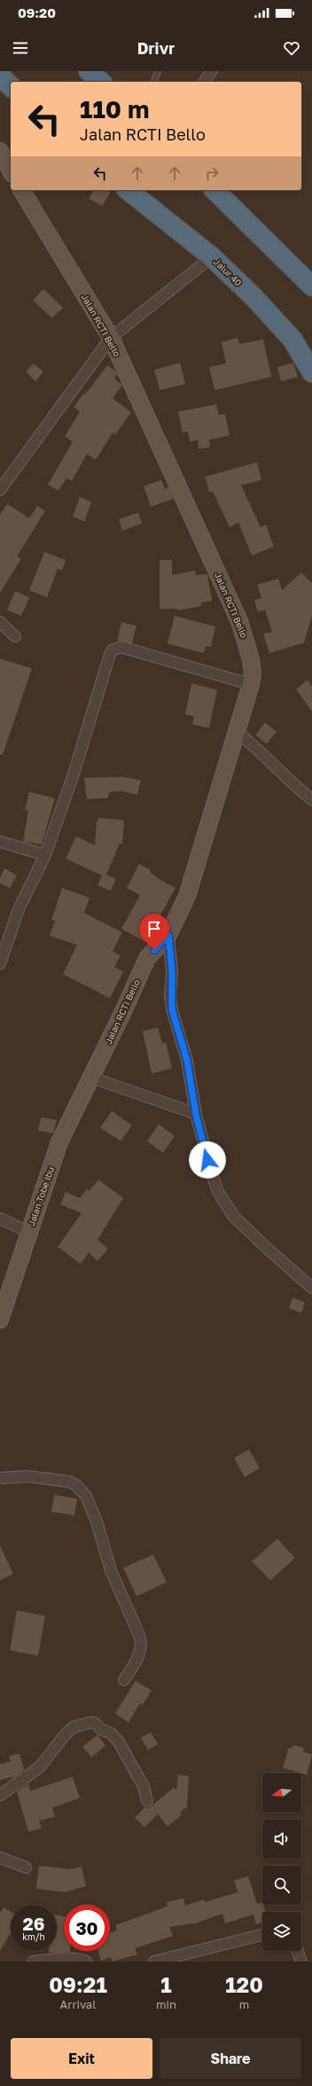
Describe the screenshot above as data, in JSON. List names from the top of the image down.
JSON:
{
  "streets": {
    "highway": ["Jalur 40"],
    "street": ["Jalan RCTI Bello", "Jalan Tobe Ibu"]
  },
  "crossings": [
    ["Jalan RCTI Bello", "Jalan Tobe Ibu"]
  ],
  "north": "left",
  "page": {
    "status": "09:20",
    "header": "Drivr",
    "turn": ["110 m", "Jalan RCTI Bello"],
    "speed": "26 km/h",
    "limit": "30",
    "eta": [
      "09:21",
      "Arrival",
      "1",
      "min",
      "120",
      "m"
    ],
    "buttons": ["Exit", "Share"]
  }
}
